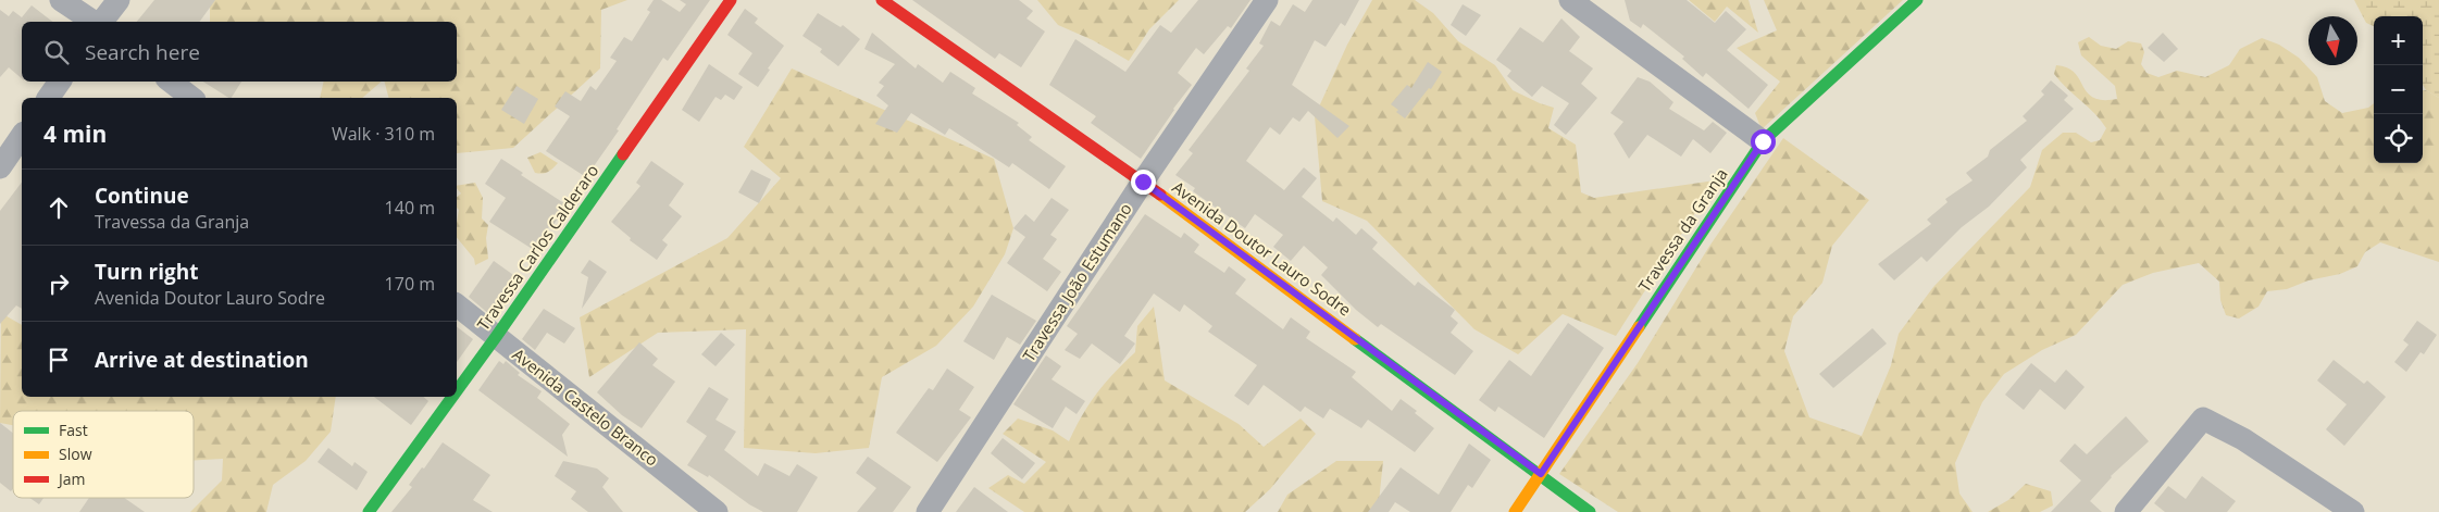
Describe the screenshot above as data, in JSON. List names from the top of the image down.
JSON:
{
  "streets": {
    "street": [
      "Travessa da Granja",
      "Travessa Carlos Calderaro",
      "Avenida Doutor Lauro Sodre",
      "Travessa João Estumano",
      "Avenida Castelo Branco"
    ]
  },
  "crossings": [
    ["Travessa da Granja", "Avenida Doutor Lauro Sodre"],
    ["Travessa Carlos Calderaro", "Avenida Castelo Branco"],
    ["Avenida Doutor Lauro Sodre", "Travessa João Estumano"]
  ],
  "legend": ["Fast", "Slow", "Jam"],
  "north": "bottom",
  "page": {
    "map_buttons": ["+", "−"],
    "search": "Search here",
    "heading": ["4 min", "Walk · 310 m"],
    "list": [
      ["Continue", "Travessa da Granja", "140 m"],
      ["Turn right", "Avenida Doutor Lauro Sodre", "170 m"],
      "Arrive at destination"
    ]
  }
}
